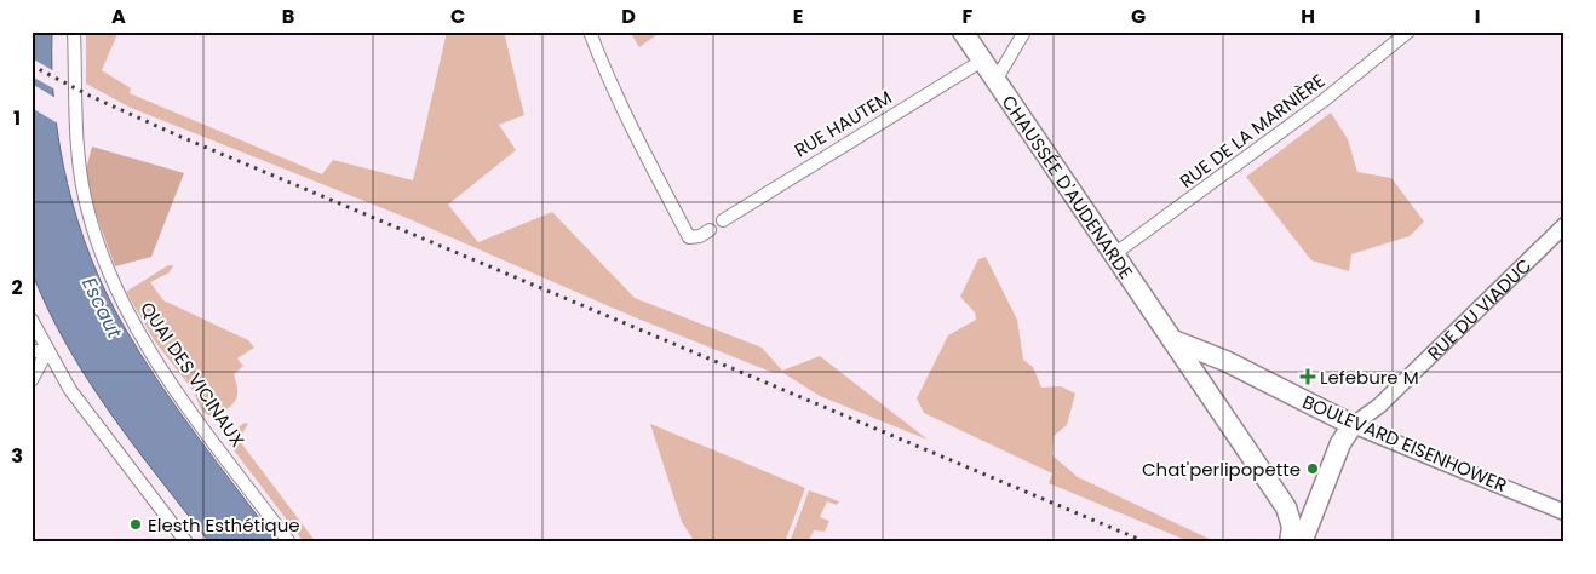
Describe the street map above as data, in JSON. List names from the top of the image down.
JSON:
{
  "streets": {
    "main road": ["CHAUSSÉE D'AUDENARDE", "RUE DU VIADUC", "BOULEVARD EISENHOWER"],
    "street": ["RUE HAUTEM", "RUE DE LA MARNIÈRE", "QUAI DES VICINAUX"]
  },
  "crossings": [
    ["RUE HAUTEM", "CHAUSSÉE D'AUDENARDE"],
    ["RUE DE LA MARNIÈRE", "CHAUSSÉE D'AUDENARDE"],
    ["RUE DU VIADUC", "BOULEVARD EISENHOWER"]
  ],
  "water": ["Escaut"],
  "places": {
    "health": ["Lefebure M"],
    "other": ["Chat'perlipopette", "Elesth Esthétique"]
  },
  "grid": {
    "columns": [
      "A",
      "B",
      "C",
      "D",
      "E",
      "F",
      "G",
      "H",
      "I"
    ],
    "rows": ["1", "2", "3"]
  }
}
